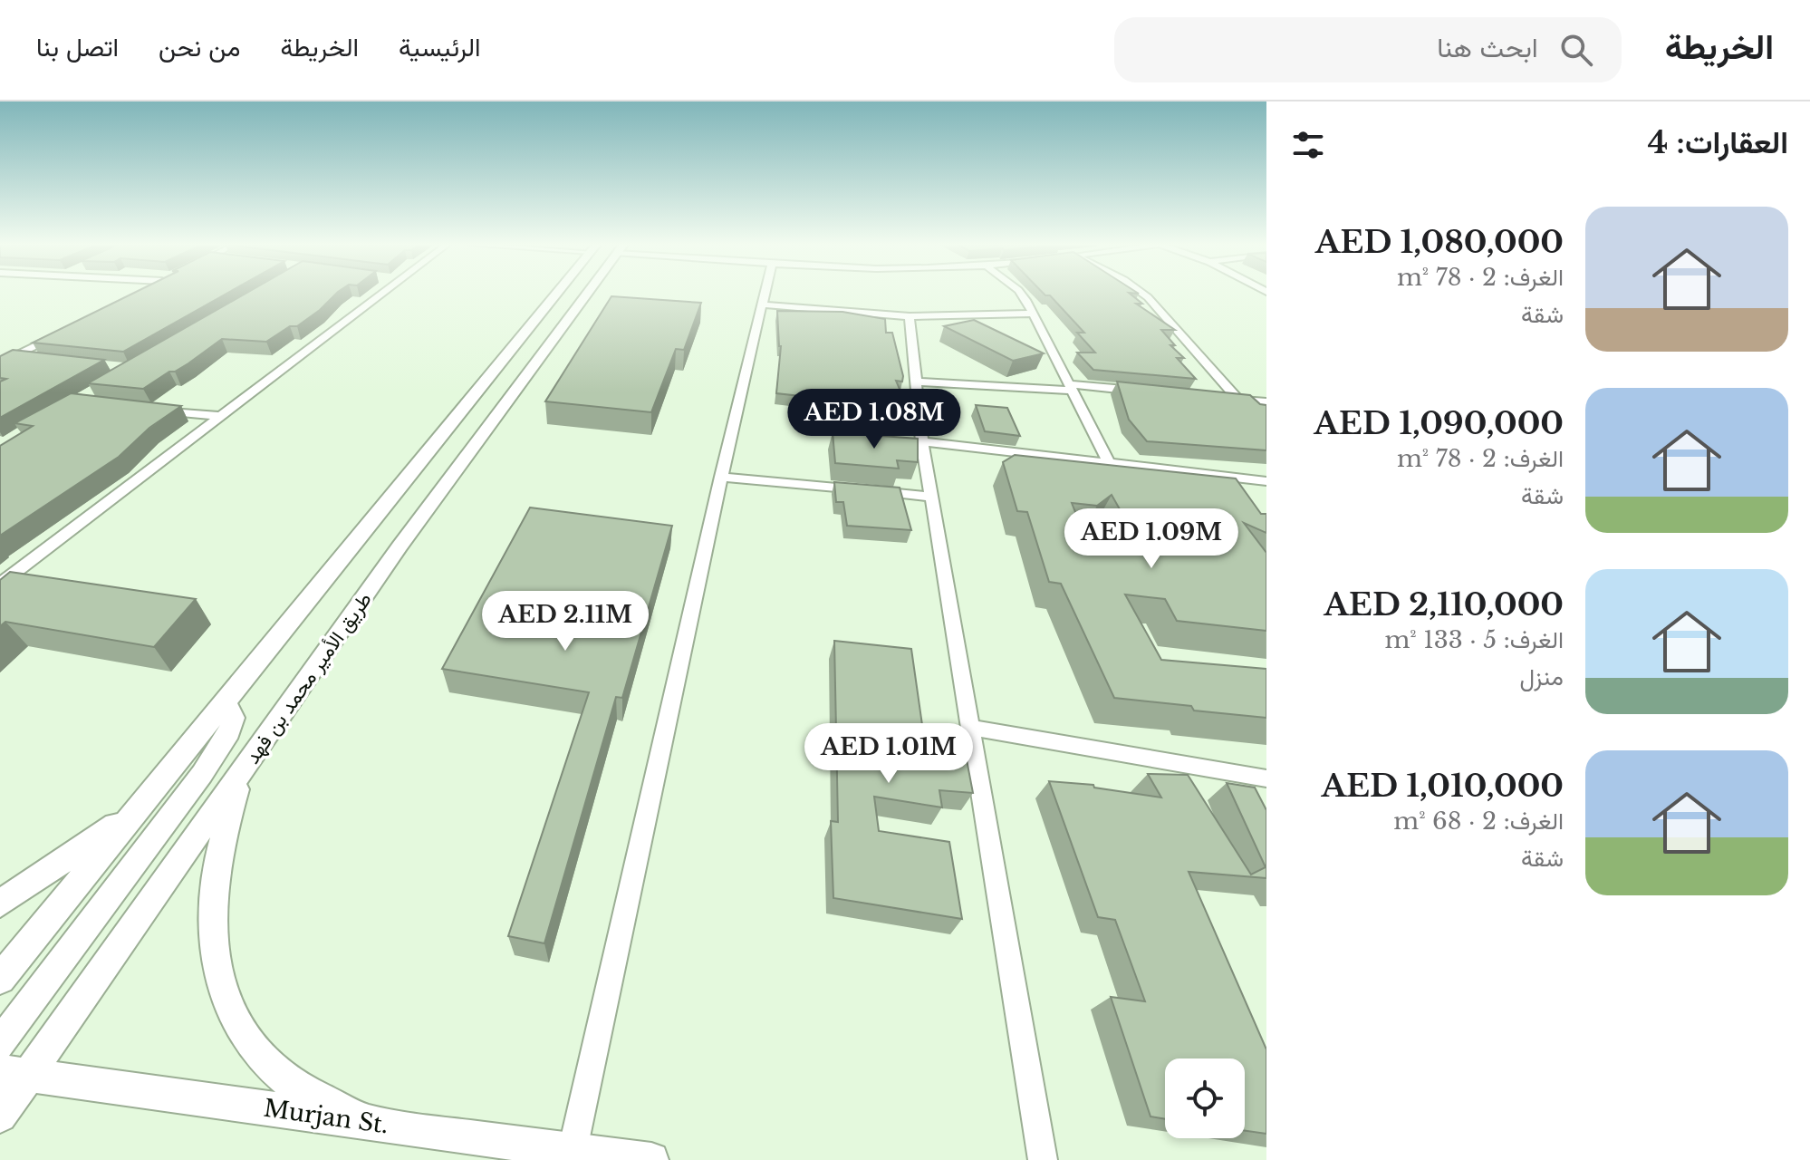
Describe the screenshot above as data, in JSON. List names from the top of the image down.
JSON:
{
  "streets": {
    "street": ["طريق الأمير محمد بن فهد", "Murjan St."]
  },
  "crossings": [
    ["طريق الأمير محمد بن فهد", "Murjan St."]
  ],
  "page": {
    "header": "الخريطة",
    "search": "ابحث هنا",
    "nav": [
      "الرئيسية",
      "الخريطة",
      "من نحن",
      "اتصل بنا"
    ],
    "heading": "العقارات: 4",
    "list": [
      {
        "name": "AED 1,080,000",
        "note": "الغرف: 2 · 78 m² · شقة"
      },
      {
        "name": "AED 1,090,000",
        "note": "الغرف: 2 · 78 m² · شقة"
      },
      {
        "name": "AED 2,110,000",
        "note": "الغرف: 5 · 133 m² · منزل"
      },
      {
        "name": "AED 1,010,000",
        "note": "الغرف: 2 · 68 m² · شقة"
      }
    ],
    "price": [
      "AED 1.08M",
      "AED 1.09M",
      "AED 2.11M",
      "AED 1.01M"
    ]
  }
}
